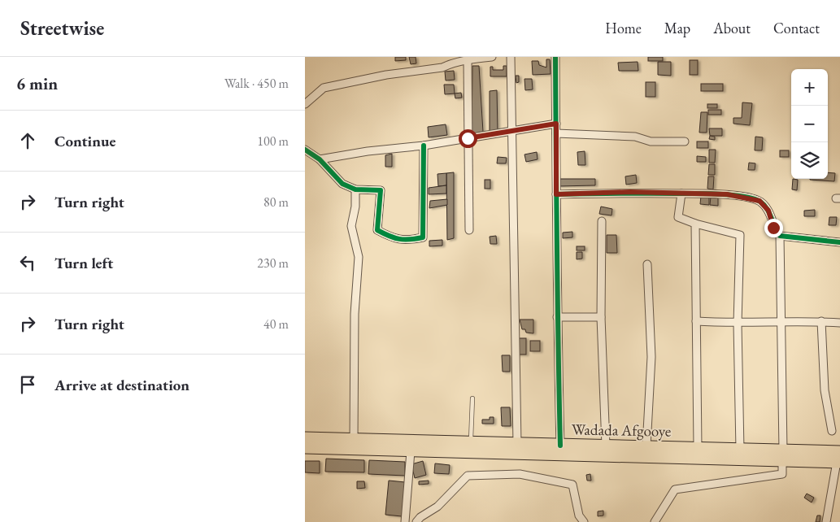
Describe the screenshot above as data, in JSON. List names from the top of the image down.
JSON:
{
  "streets": {
    "highway": ["Wadada Afgooye"]
  },
  "page": {
    "header": "Streetwise",
    "nav": [
      "Home",
      "Map",
      "About",
      "Contact"
    ],
    "heading": ["6 min", "Walk · 450 m"],
    "map_buttons": ["+", "−"],
    "list": [
      ["Continue", "100 m"],
      ["Turn right", "80 m"],
      ["Turn left", "230 m"],
      ["Turn right", "40 m"],
      "Arrive at destination"
    ]
  }
}
